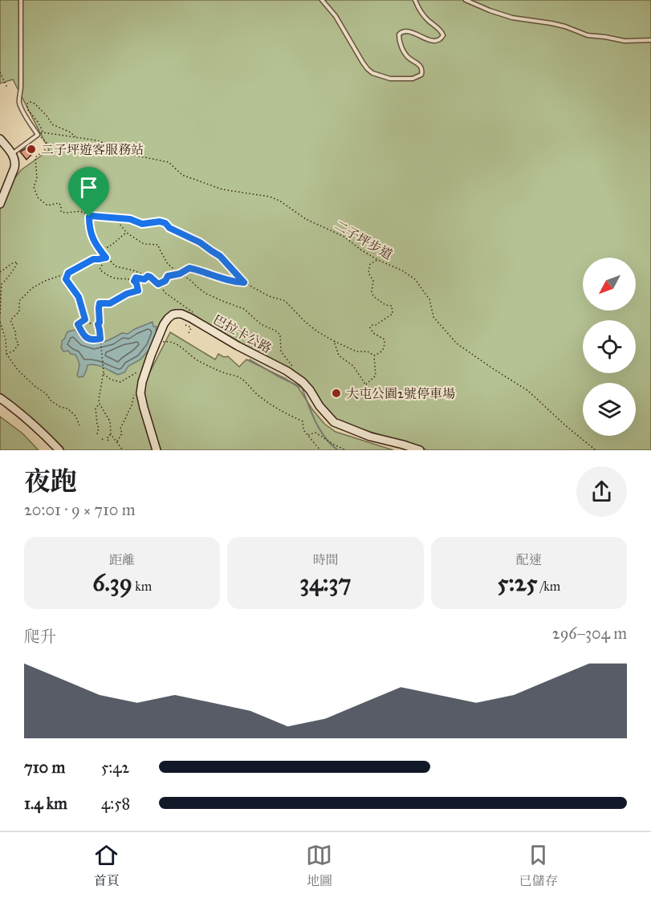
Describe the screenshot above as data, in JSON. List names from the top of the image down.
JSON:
{
  "streets": {
    "main road": ["巴拉卡公路"],
    "path": ["二子坪步道"]
  },
  "places": ["二子坪遊客服務站", "大屯公園2號停車場"],
  "north": "bottom left",
  "page": {
    "heading": ["夜跑", "20:01 · 9 × 710 m"],
    "stats": [
      ["距離", "6.39 km"],
      ["時間", "34:37"],
      ["配速", "5:25 /km"]
    ],
    "chart": ["爬升", "296–304 m"],
    "list": [
      {
        "name": "710 m",
        "note": "5:42"
      },
      {
        "name": "1.4 km",
        "note": "4:58"
      }
    ],
    "tabs": ["首頁", "地圖", "已儲存"]
  }
}
